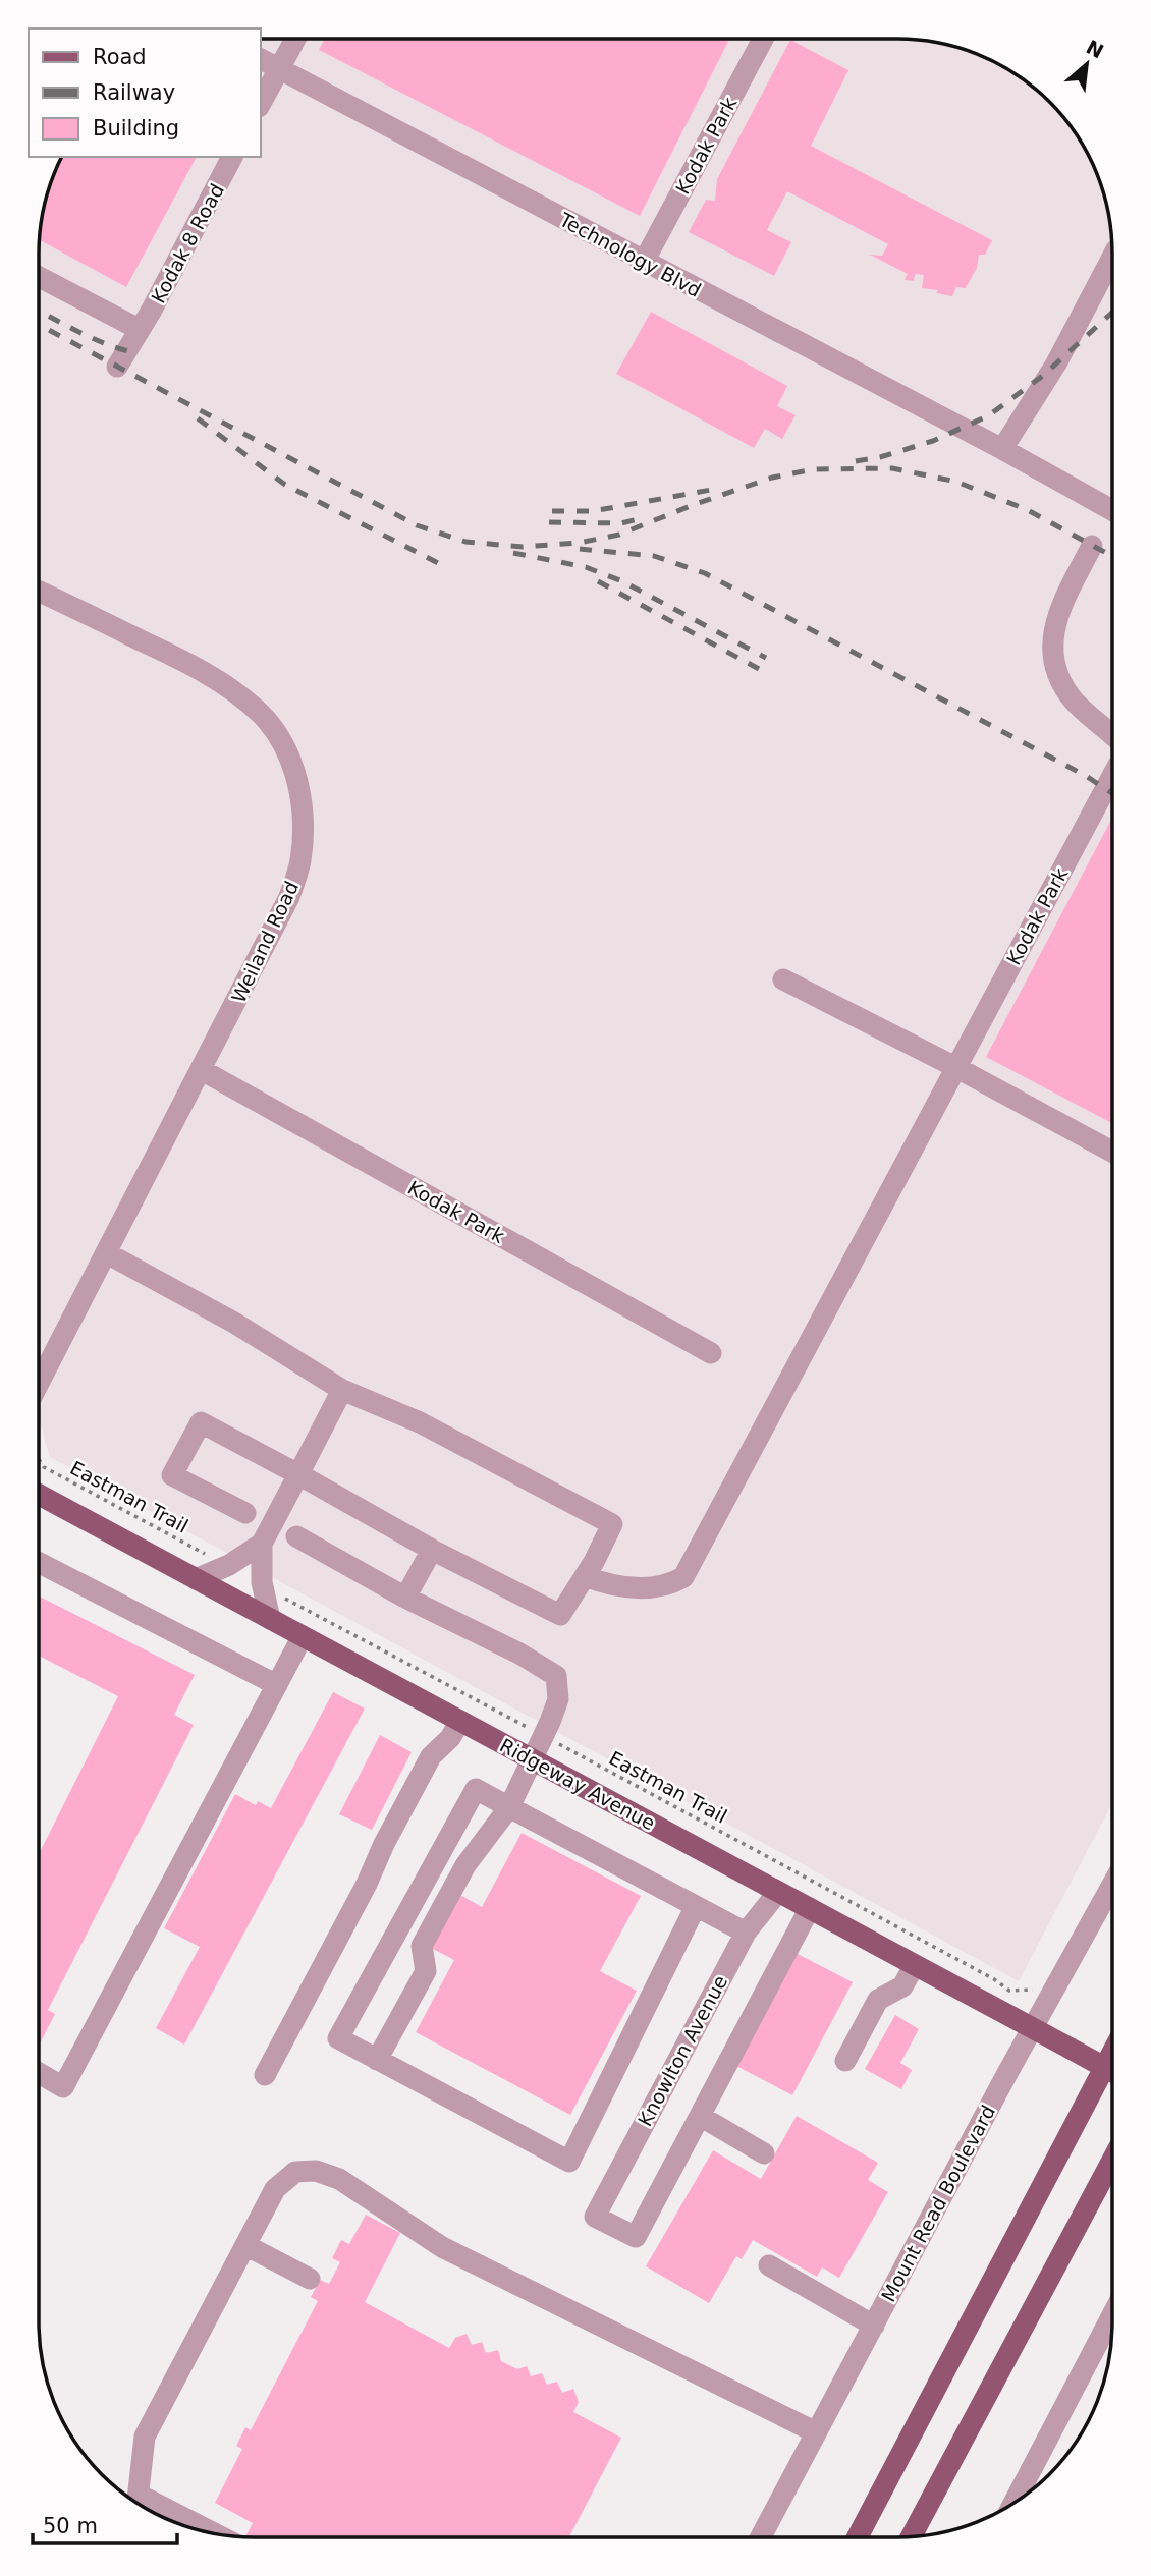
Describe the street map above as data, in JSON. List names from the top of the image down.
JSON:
{
  "streets": {
    "main road": ["Ridgeway Avenue"],
    "street": [
      "Kodak Park",
      "Kodak 8 Road",
      "Technology Blvd",
      "Weiland Road",
      "Knowlton Avenue",
      "Mount Read Boulevard"
    ],
    "path": ["Eastman Trail"]
  },
  "crossings": [
    ["Kodak Park", "Technology Blvd"],
    ["Kodak Park", "Weiland Road"],
    ["Eastman Trail", "Mount Read Boulevard"],
    ["Ridgeway Avenue", "Knowlton Avenue"],
    ["Ridgeway Avenue", "Mount Read Boulevard"]
  ],
  "legend": ["Road", "Railway", "Building"],
  "scale_bar": "50 m",
  "north": "top right"
}
